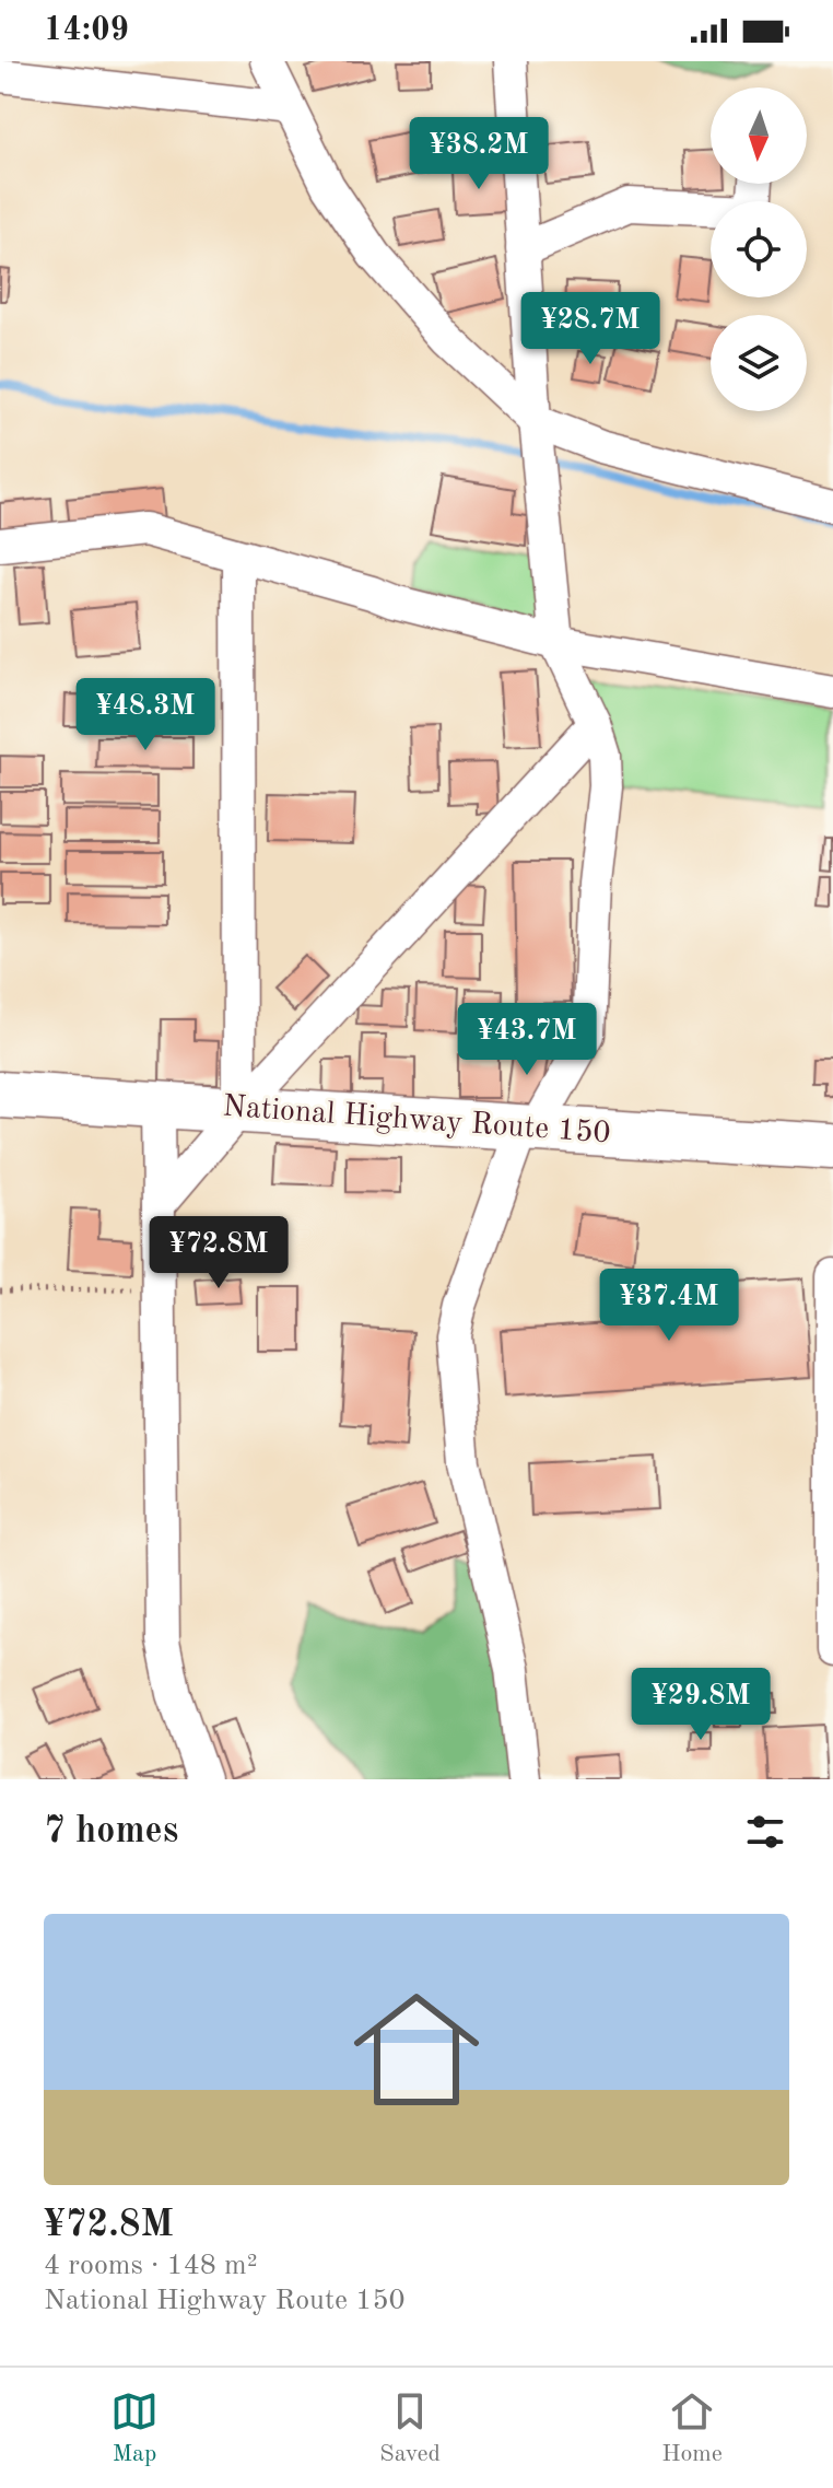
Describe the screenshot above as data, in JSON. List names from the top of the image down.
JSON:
{
  "streets": {
    "highway": ["National Highway Route 150"]
  },
  "north": "bottom",
  "page": {
    "status": "14:09",
    "price": [
      "¥38.2M",
      "¥28.7M",
      "¥48.3M",
      "¥43.7M",
      "¥72.8M",
      "¥37.4M",
      "¥29.8M"
    ],
    "heading": "7 homes",
    "list": [
      {
        "name": "¥72.8M",
        "note": "4 rooms · 148 m² · National Highway Route 150"
      }
    ],
    "tabs": ["Map", "Saved", "Home"]
  }
}
